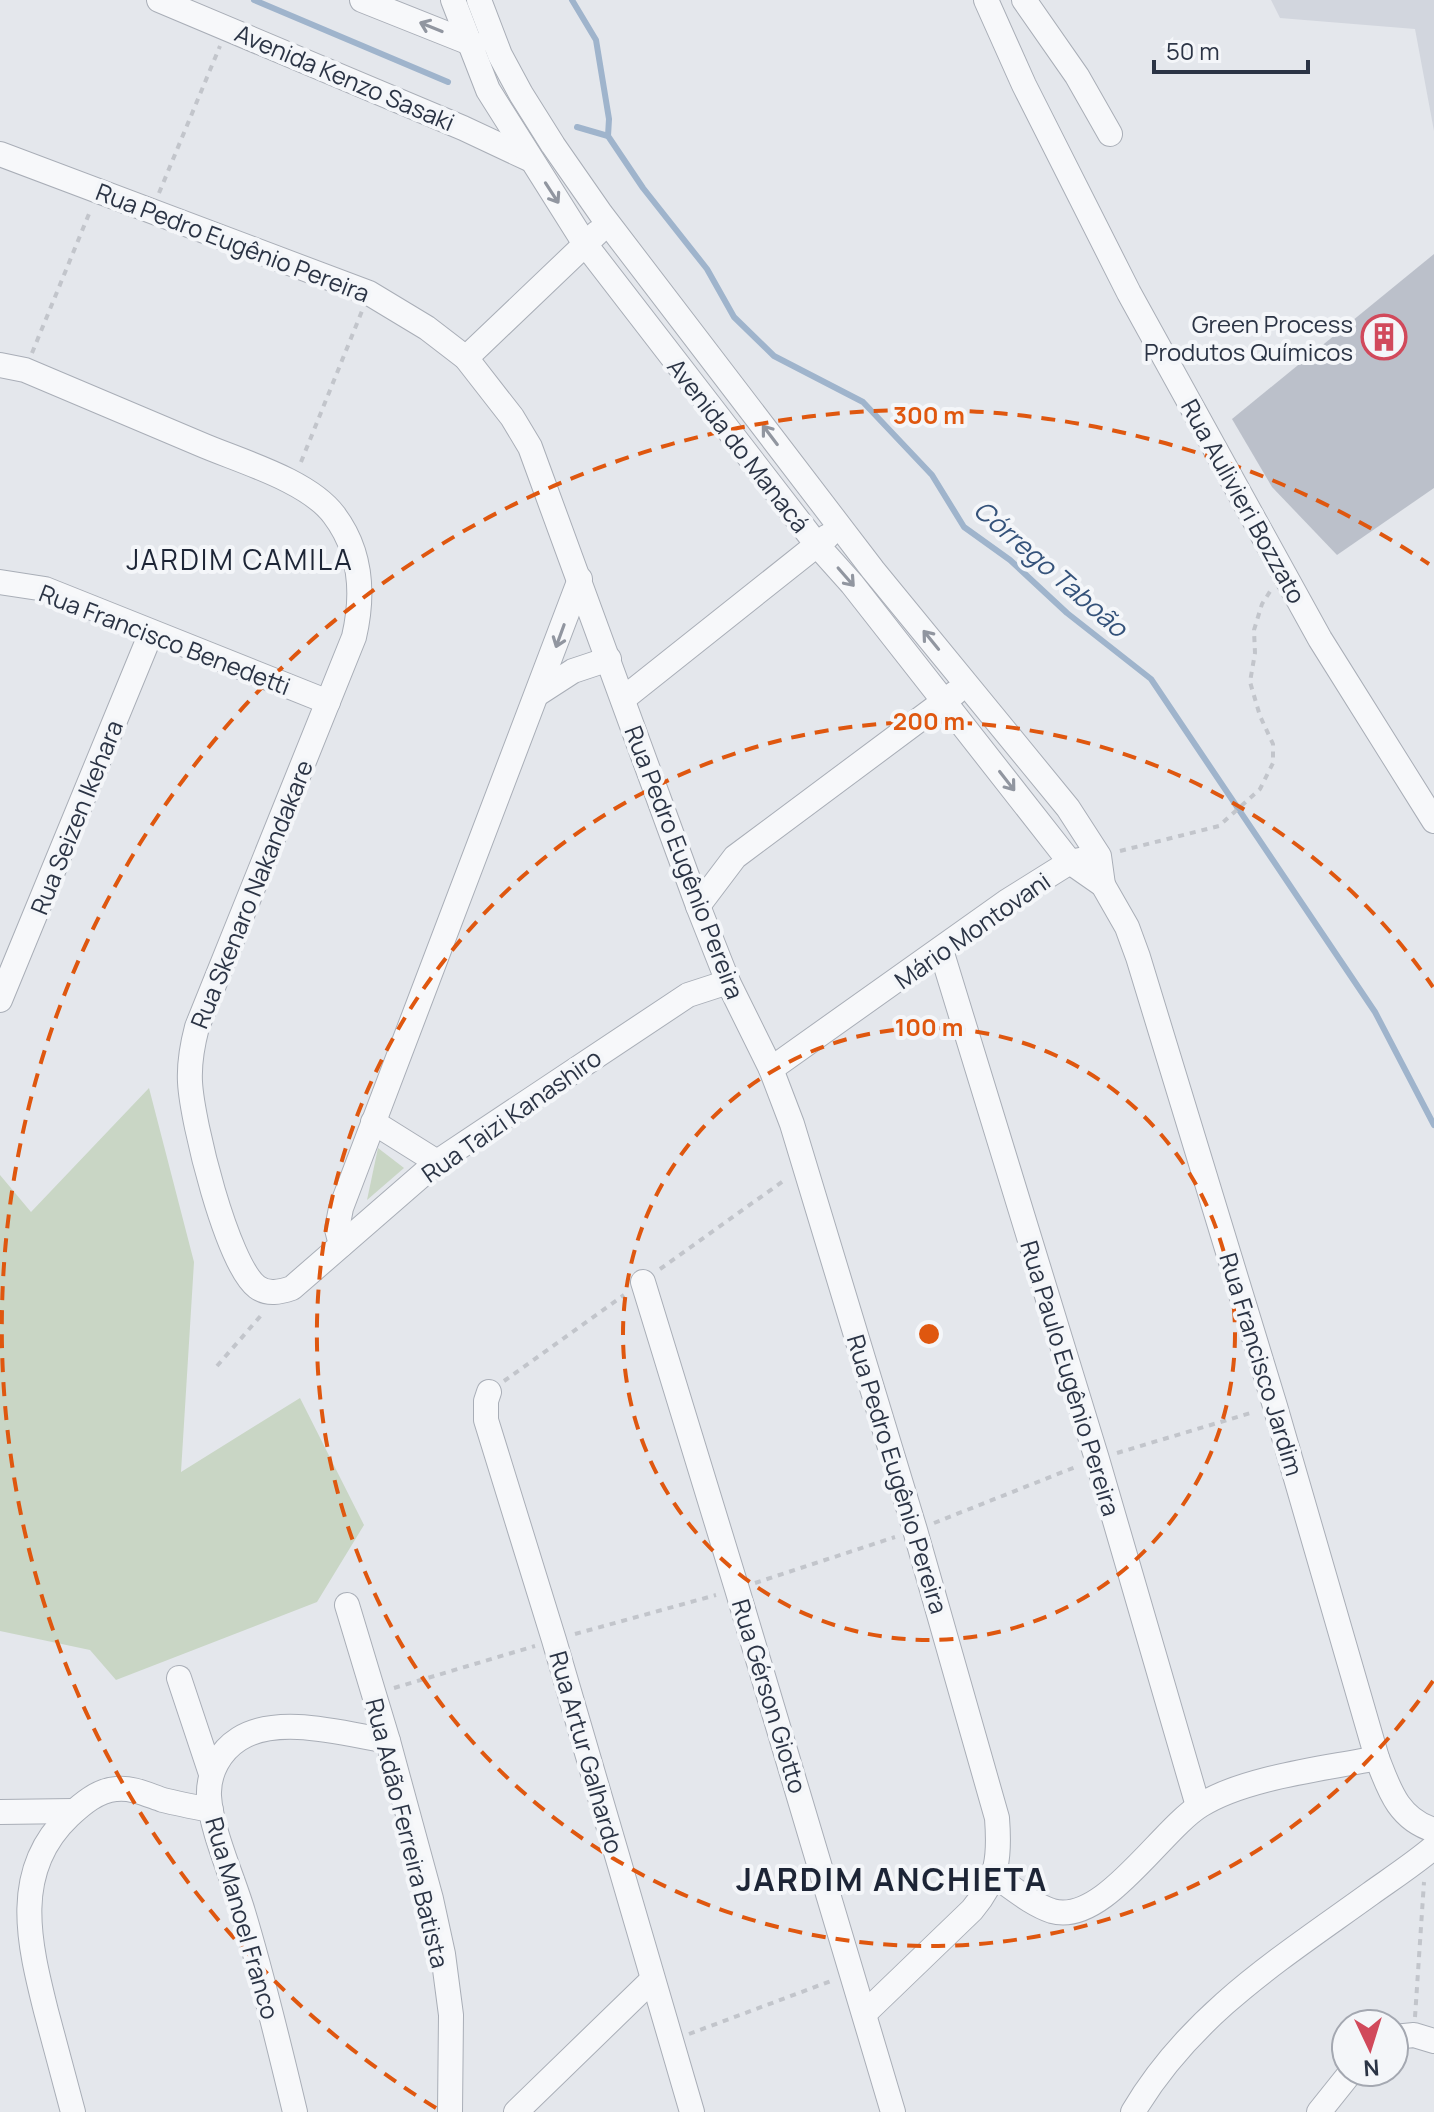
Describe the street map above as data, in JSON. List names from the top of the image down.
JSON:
{
  "streets": {
    "street": [
      "Avenida Kenzo Sasaki",
      "Rua Pedro Eugênio Pereira",
      "Avenida do Manacá",
      "Rua Aulivieri Bozzato",
      "Rua Francisco Benedetti",
      "Rua Seizen Ikehara",
      "Rua Skenaro Nakandakare",
      "Mário Montovani",
      "Rua Taizi Kanashiro",
      "Rua Francisco Jardim",
      "Rua Paulo Eugênio Pereira",
      "Rua Gérson Giotto",
      "Rua Artur Galhardo",
      "Rua Adão Ferreira Batista",
      "Rua Manoel Franco"
    ]
  },
  "crossings": [
    ["Avenida Kenzo Sasaki", "Avenida do Manacá"],
    ["Rua Pedro Eugênio Pereira", "Mário Montovani"],
    ["Rua Pedro Eugênio Pereira", "Rua Taizi Kanashiro"],
    ["Avenida do Manacá", "Mário Montovani"],
    ["Avenida do Manacá", "Rua Francisco Jardim"],
    ["Rua Francisco Benedetti", "Rua Seizen Ikehara"],
    ["Rua Francisco Benedetti", "Rua Skenaro Nakandakare"],
    ["Mário Montovani", "Rua Francisco Jardim"],
    ["Mário Montovani", "Rua Paulo Eugênio Pereira"]
  ],
  "districts": ["JARDIM CAMILA", "JARDIM ANCHIETA"],
  "water": ["Córrego Taboão"],
  "places": {
    "building": ["Green Process Produtos Químicos"]
  },
  "scale_bar": "50 m",
  "north": "bottom",
  "rings": ["300 m", "200 m", "100 m"]
}
